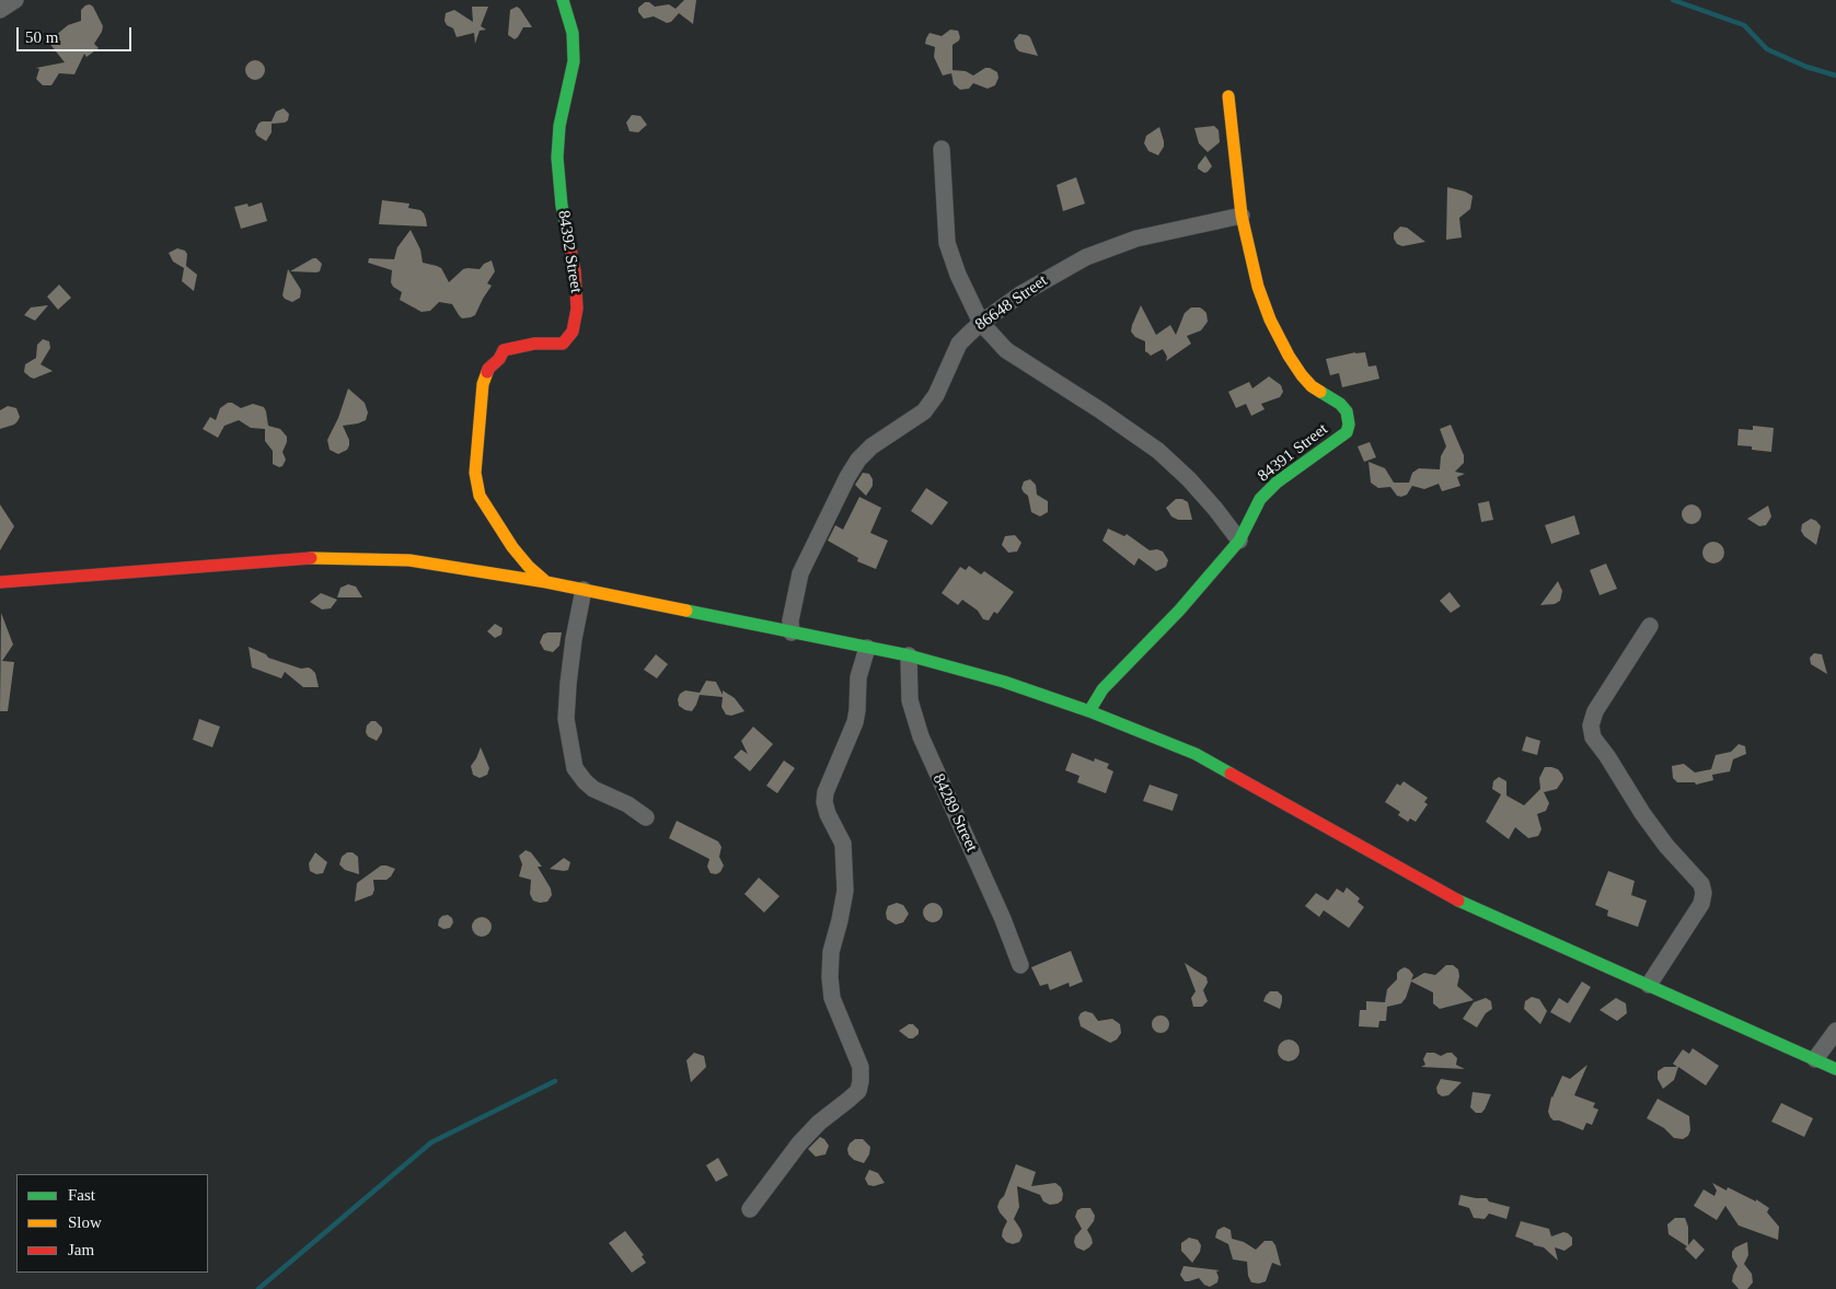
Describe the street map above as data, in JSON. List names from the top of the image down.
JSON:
{
  "streets": {
    "street": [
      "84392 Street",
      "86648 Street",
      "84391 Street",
      "84289 Street"
    ]
  },
  "crossings": [
    ["86648 Street", "84391 Street"]
  ],
  "legend": ["Fast", "Slow", "Jam"],
  "scale_bar": "50 m"
}
